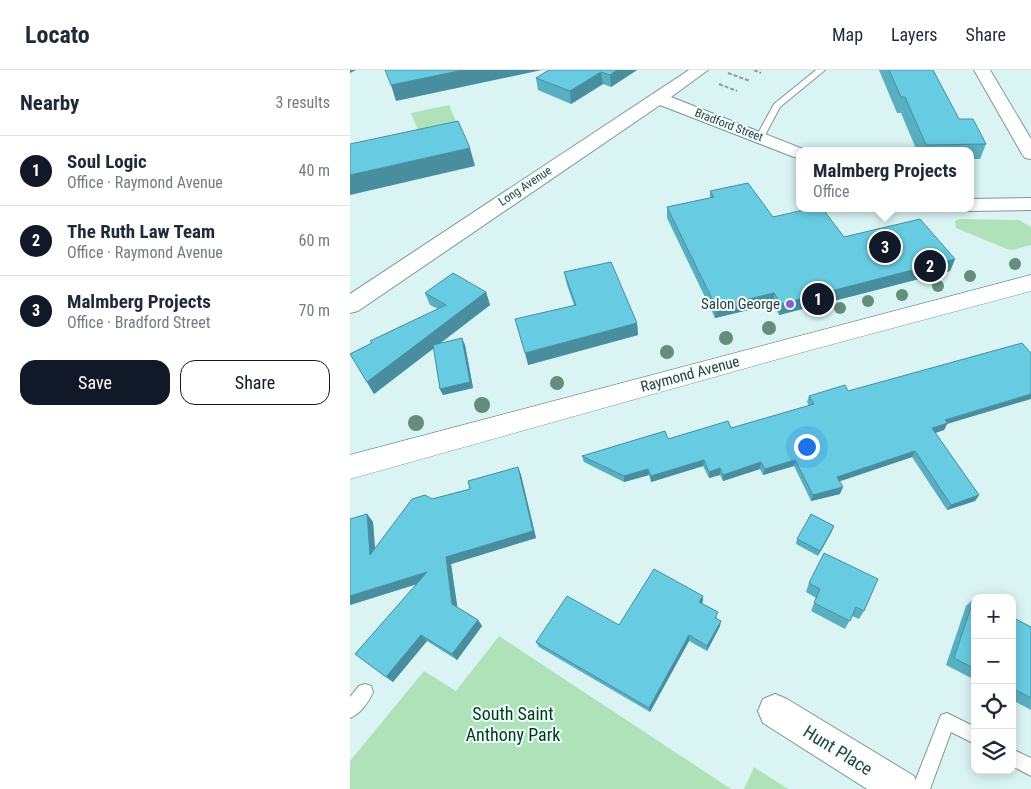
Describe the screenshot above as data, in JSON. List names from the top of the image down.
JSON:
{
  "streets": {
    "street": [
      "Bradford Street",
      "Long Avenue",
      "Raymond Avenue",
      "Hunt Place"
    ]
  },
  "crossings": [
    ["Bradford Street", "Long Avenue"]
  ],
  "parks": ["South Saint Anthony Park"],
  "places": ["Salon George"],
  "page": {
    "header": "Locato",
    "nav": ["Map", "Layers", "Share"],
    "heading": ["Nearby", "3 results"],
    "list": [
      {
        "mark": "1",
        "name": "Soul Logic",
        "note": "Office · Raymond Avenue",
        "value": "40 m"
      },
      {
        "mark": "2",
        "name": "The Ruth Law Team",
        "note": "Office · Raymond Avenue",
        "value": "60 m"
      },
      {
        "mark": "3",
        "name": "Malmberg Projects",
        "note": "Office · Bradford Street",
        "value": "70 m"
      }
    ],
    "popup": ["Malmberg Projects", "Office"],
    "pins": ["3", "2", "1"],
    "buttons": ["Save", "Share"],
    "map_buttons": ["+", "−"]
  }
}
